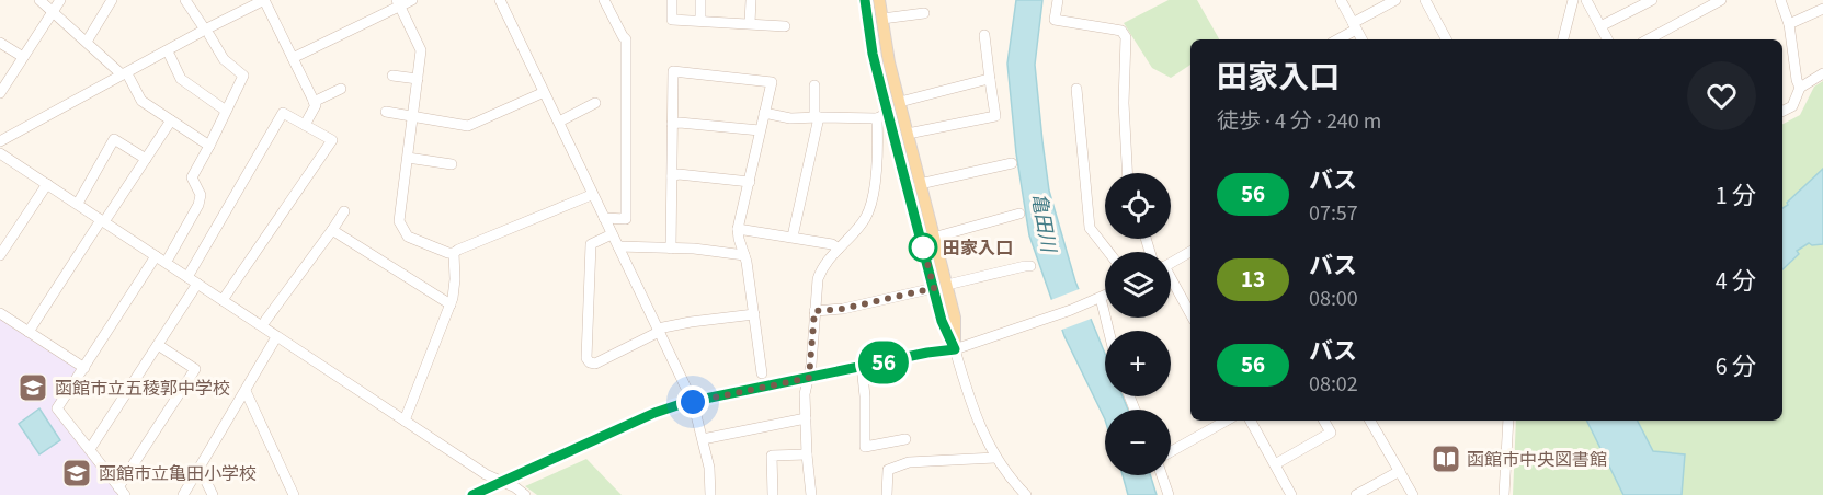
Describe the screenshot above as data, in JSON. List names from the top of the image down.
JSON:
{
  "water": ["亀田川"],
  "places": {
    "other": ["田家入口"],
    "school or university": ["函館市立五稜郭中学校", "函館市立亀田小学校"],
    "library": ["函館市中央図書館"]
  },
  "lines": ["bus line 56"],
  "page": {
    "on_map": "56",
    "heading": ["田家入口", "徒歩 · 4 分 · 240 m"],
    "list": [
      {
        "mark": "56",
        "name": "バス",
        "note": "07:57",
        "value": "1 分"
      },
      {
        "mark": "13",
        "name": "バス",
        "note": "08:00",
        "value": "4 分"
      },
      {
        "mark": "56",
        "name": "バス",
        "note": "08:02",
        "value": "6 分"
      }
    ],
    "map_buttons": ["+", "−"]
  }
}
